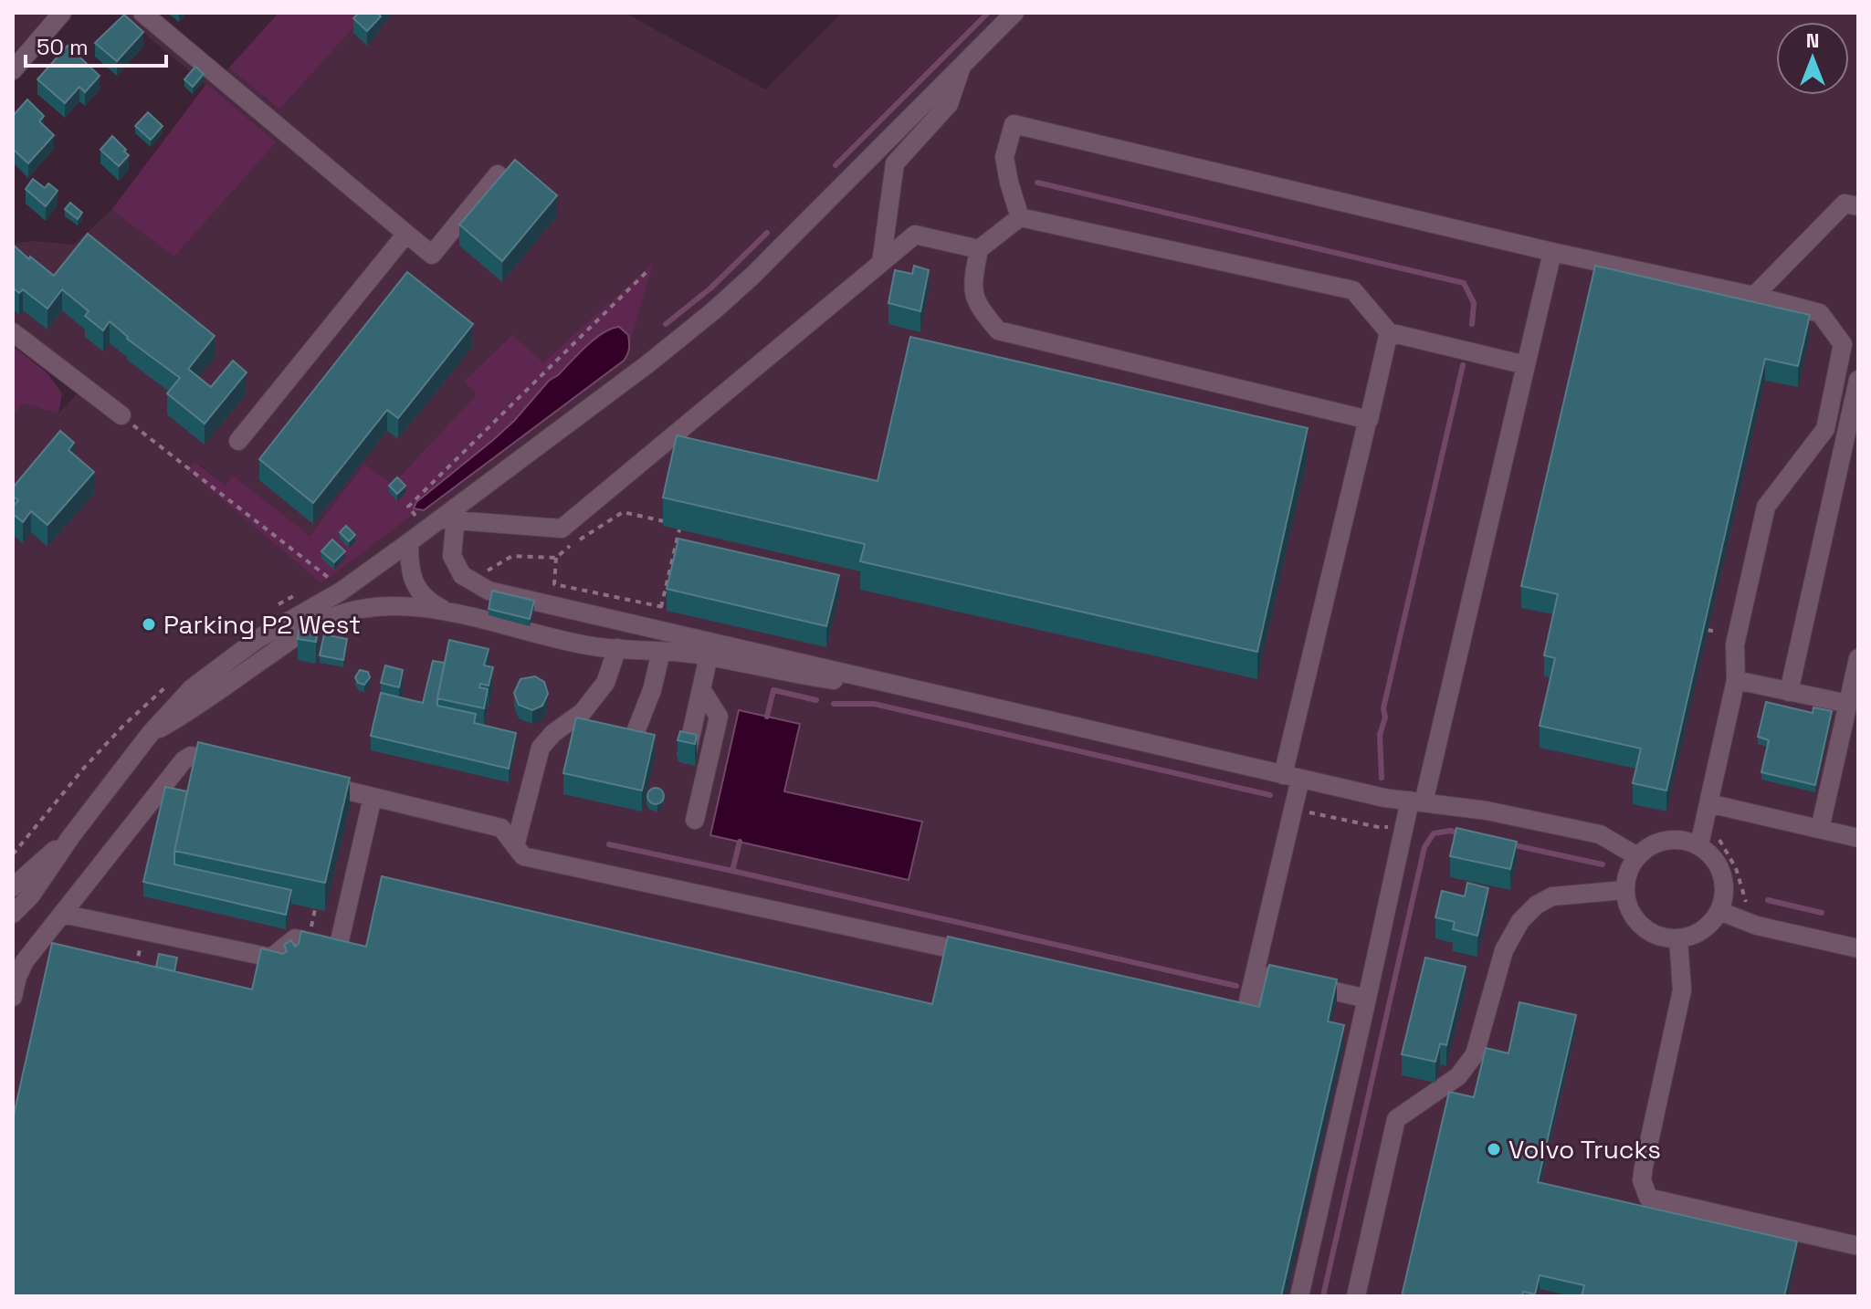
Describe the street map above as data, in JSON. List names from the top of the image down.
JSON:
{
  "places": ["Parking P2 West", "Volvo Trucks"],
  "scale_bar": "50 m",
  "north": "top"
}
